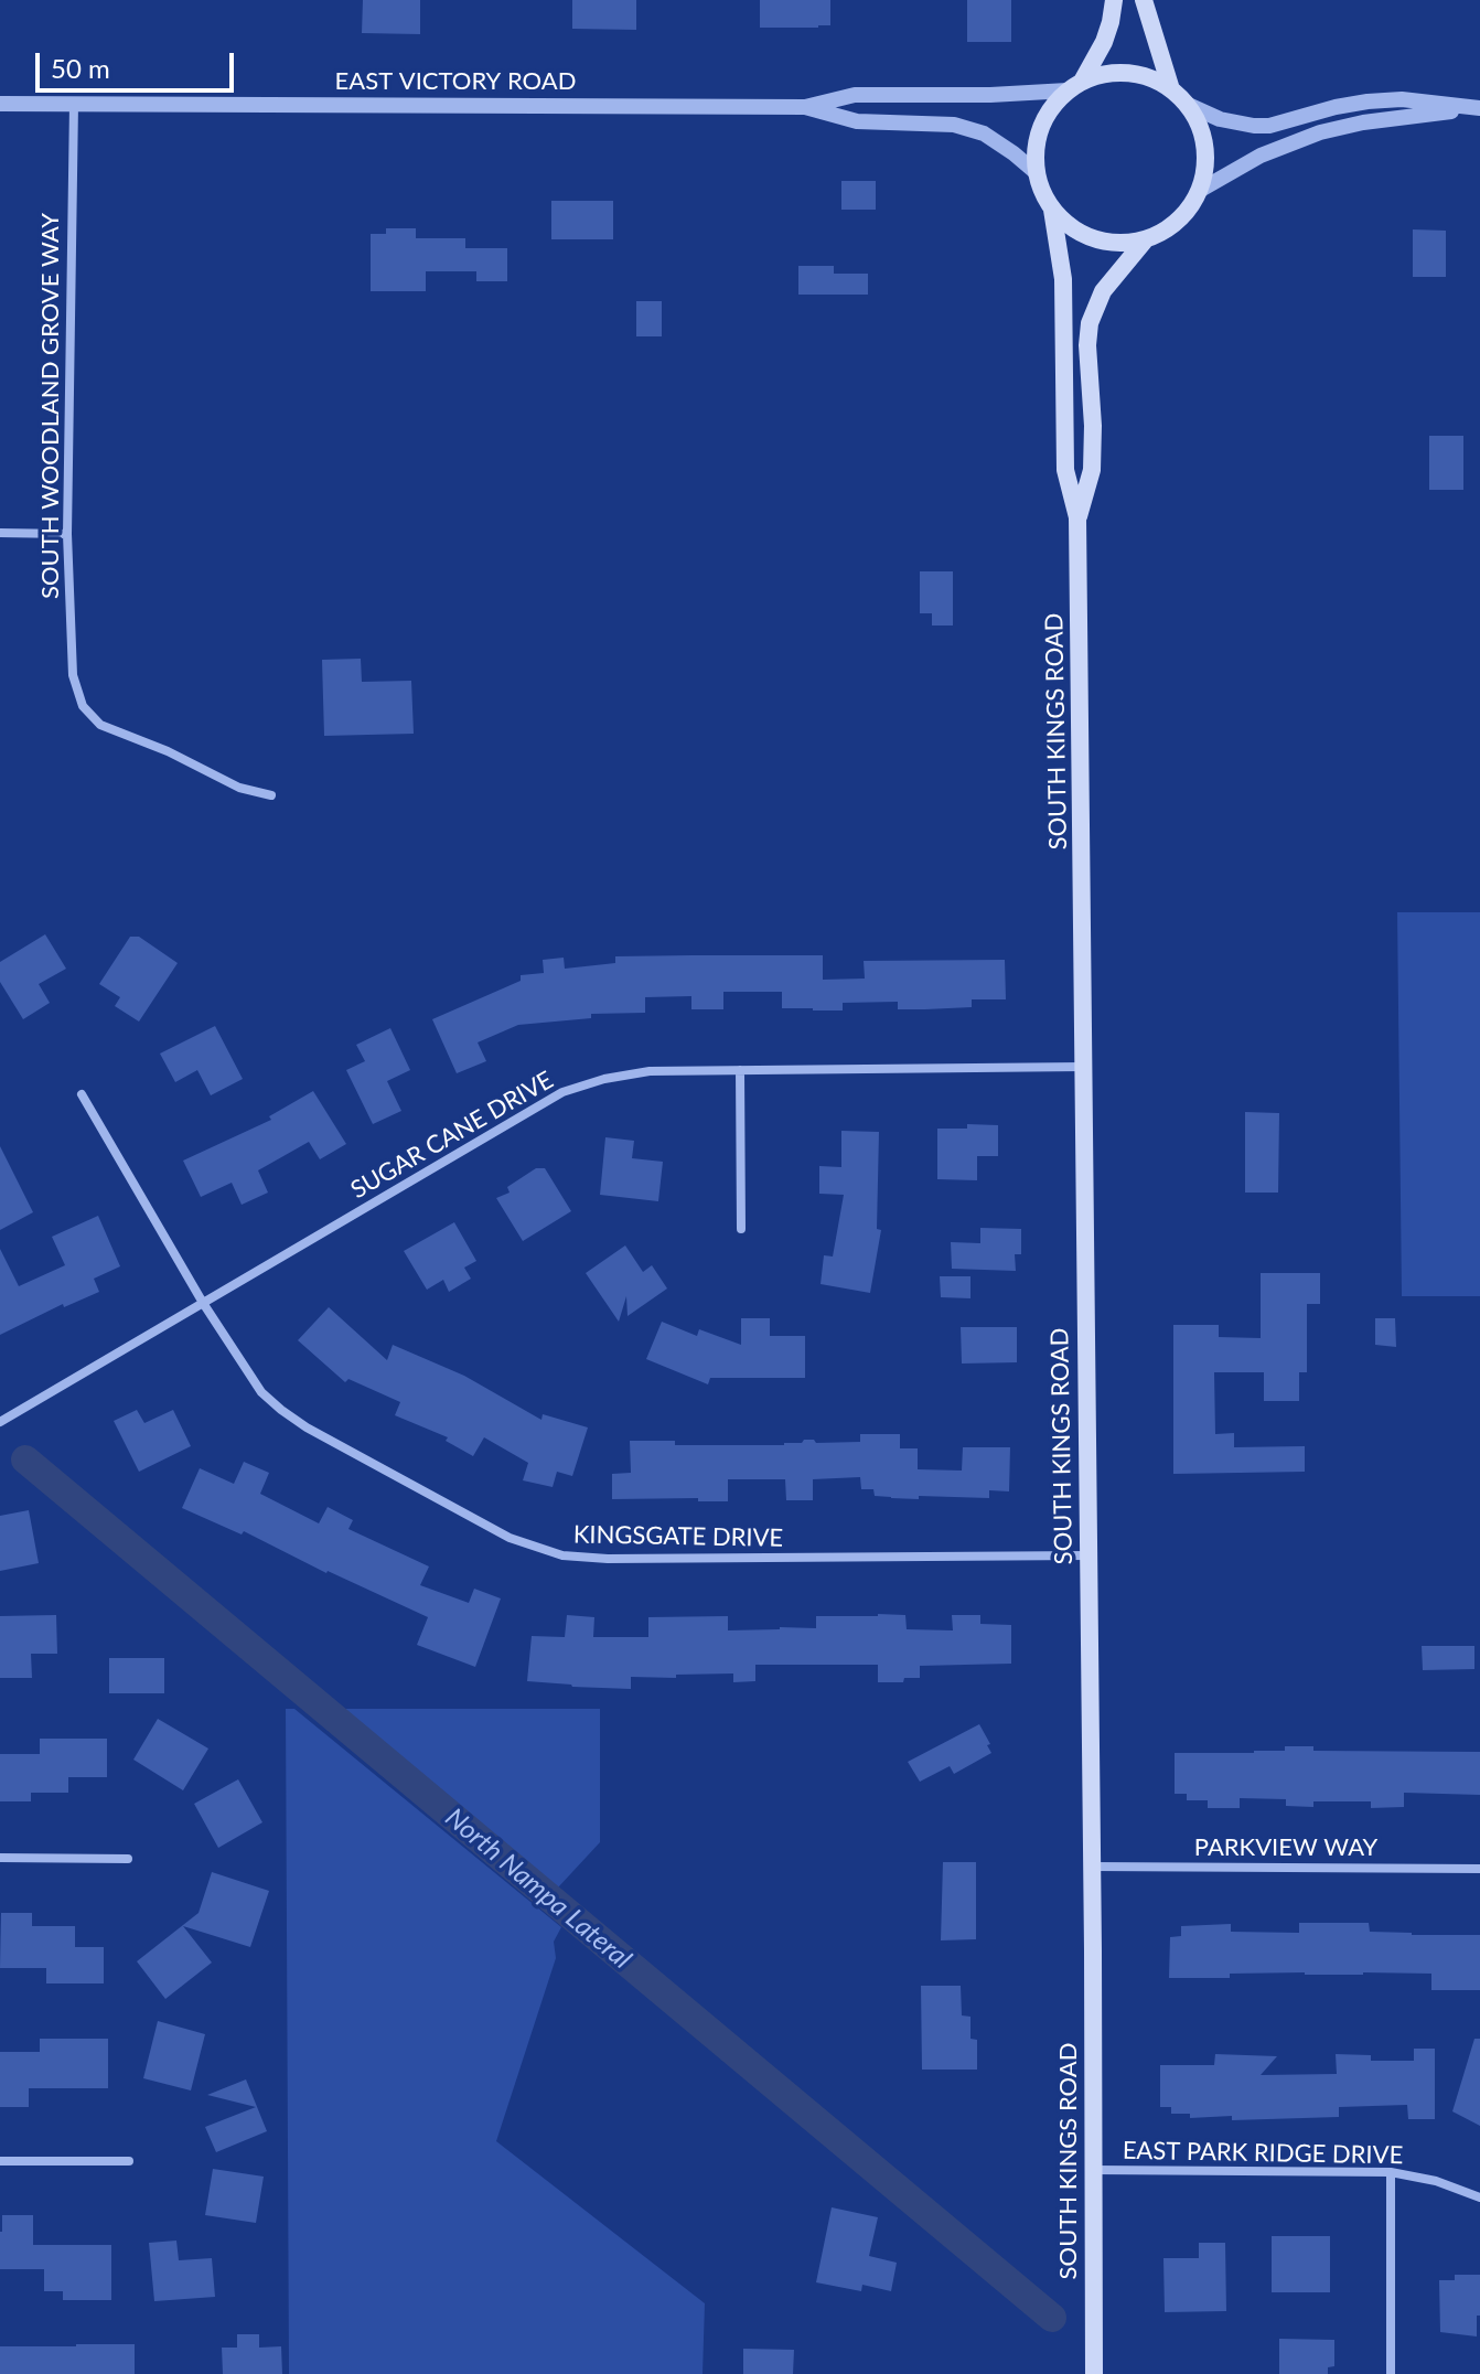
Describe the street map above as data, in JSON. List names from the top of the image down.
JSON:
{
  "streets": {
    "main road": ["SOUTH KINGS ROAD"],
    "street": [
      "EAST VICTORY ROAD",
      "SOUTH WOODLAND GROVE WAY",
      "SUGAR CANE DRIVE",
      "KINGSGATE DRIVE",
      "PARKVIEW WAY",
      "EAST PARK RIDGE DRIVE"
    ]
  },
  "crossings": [
    ["EAST VICTORY ROAD", "SOUTH WOODLAND GROVE WAY"],
    ["EAST VICTORY ROAD", "SOUTH KINGS ROAD"],
    ["SOUTH KINGS ROAD", "SUGAR CANE DRIVE"],
    ["SOUTH KINGS ROAD", "KINGSGATE DRIVE"],
    ["SOUTH KINGS ROAD", "PARKVIEW WAY"],
    ["SOUTH KINGS ROAD", "EAST PARK RIDGE DRIVE"],
    ["SUGAR CANE DRIVE", "KINGSGATE DRIVE"]
  ],
  "water": ["North Nampa Lateral"],
  "scale_bar": "50 m"
}
